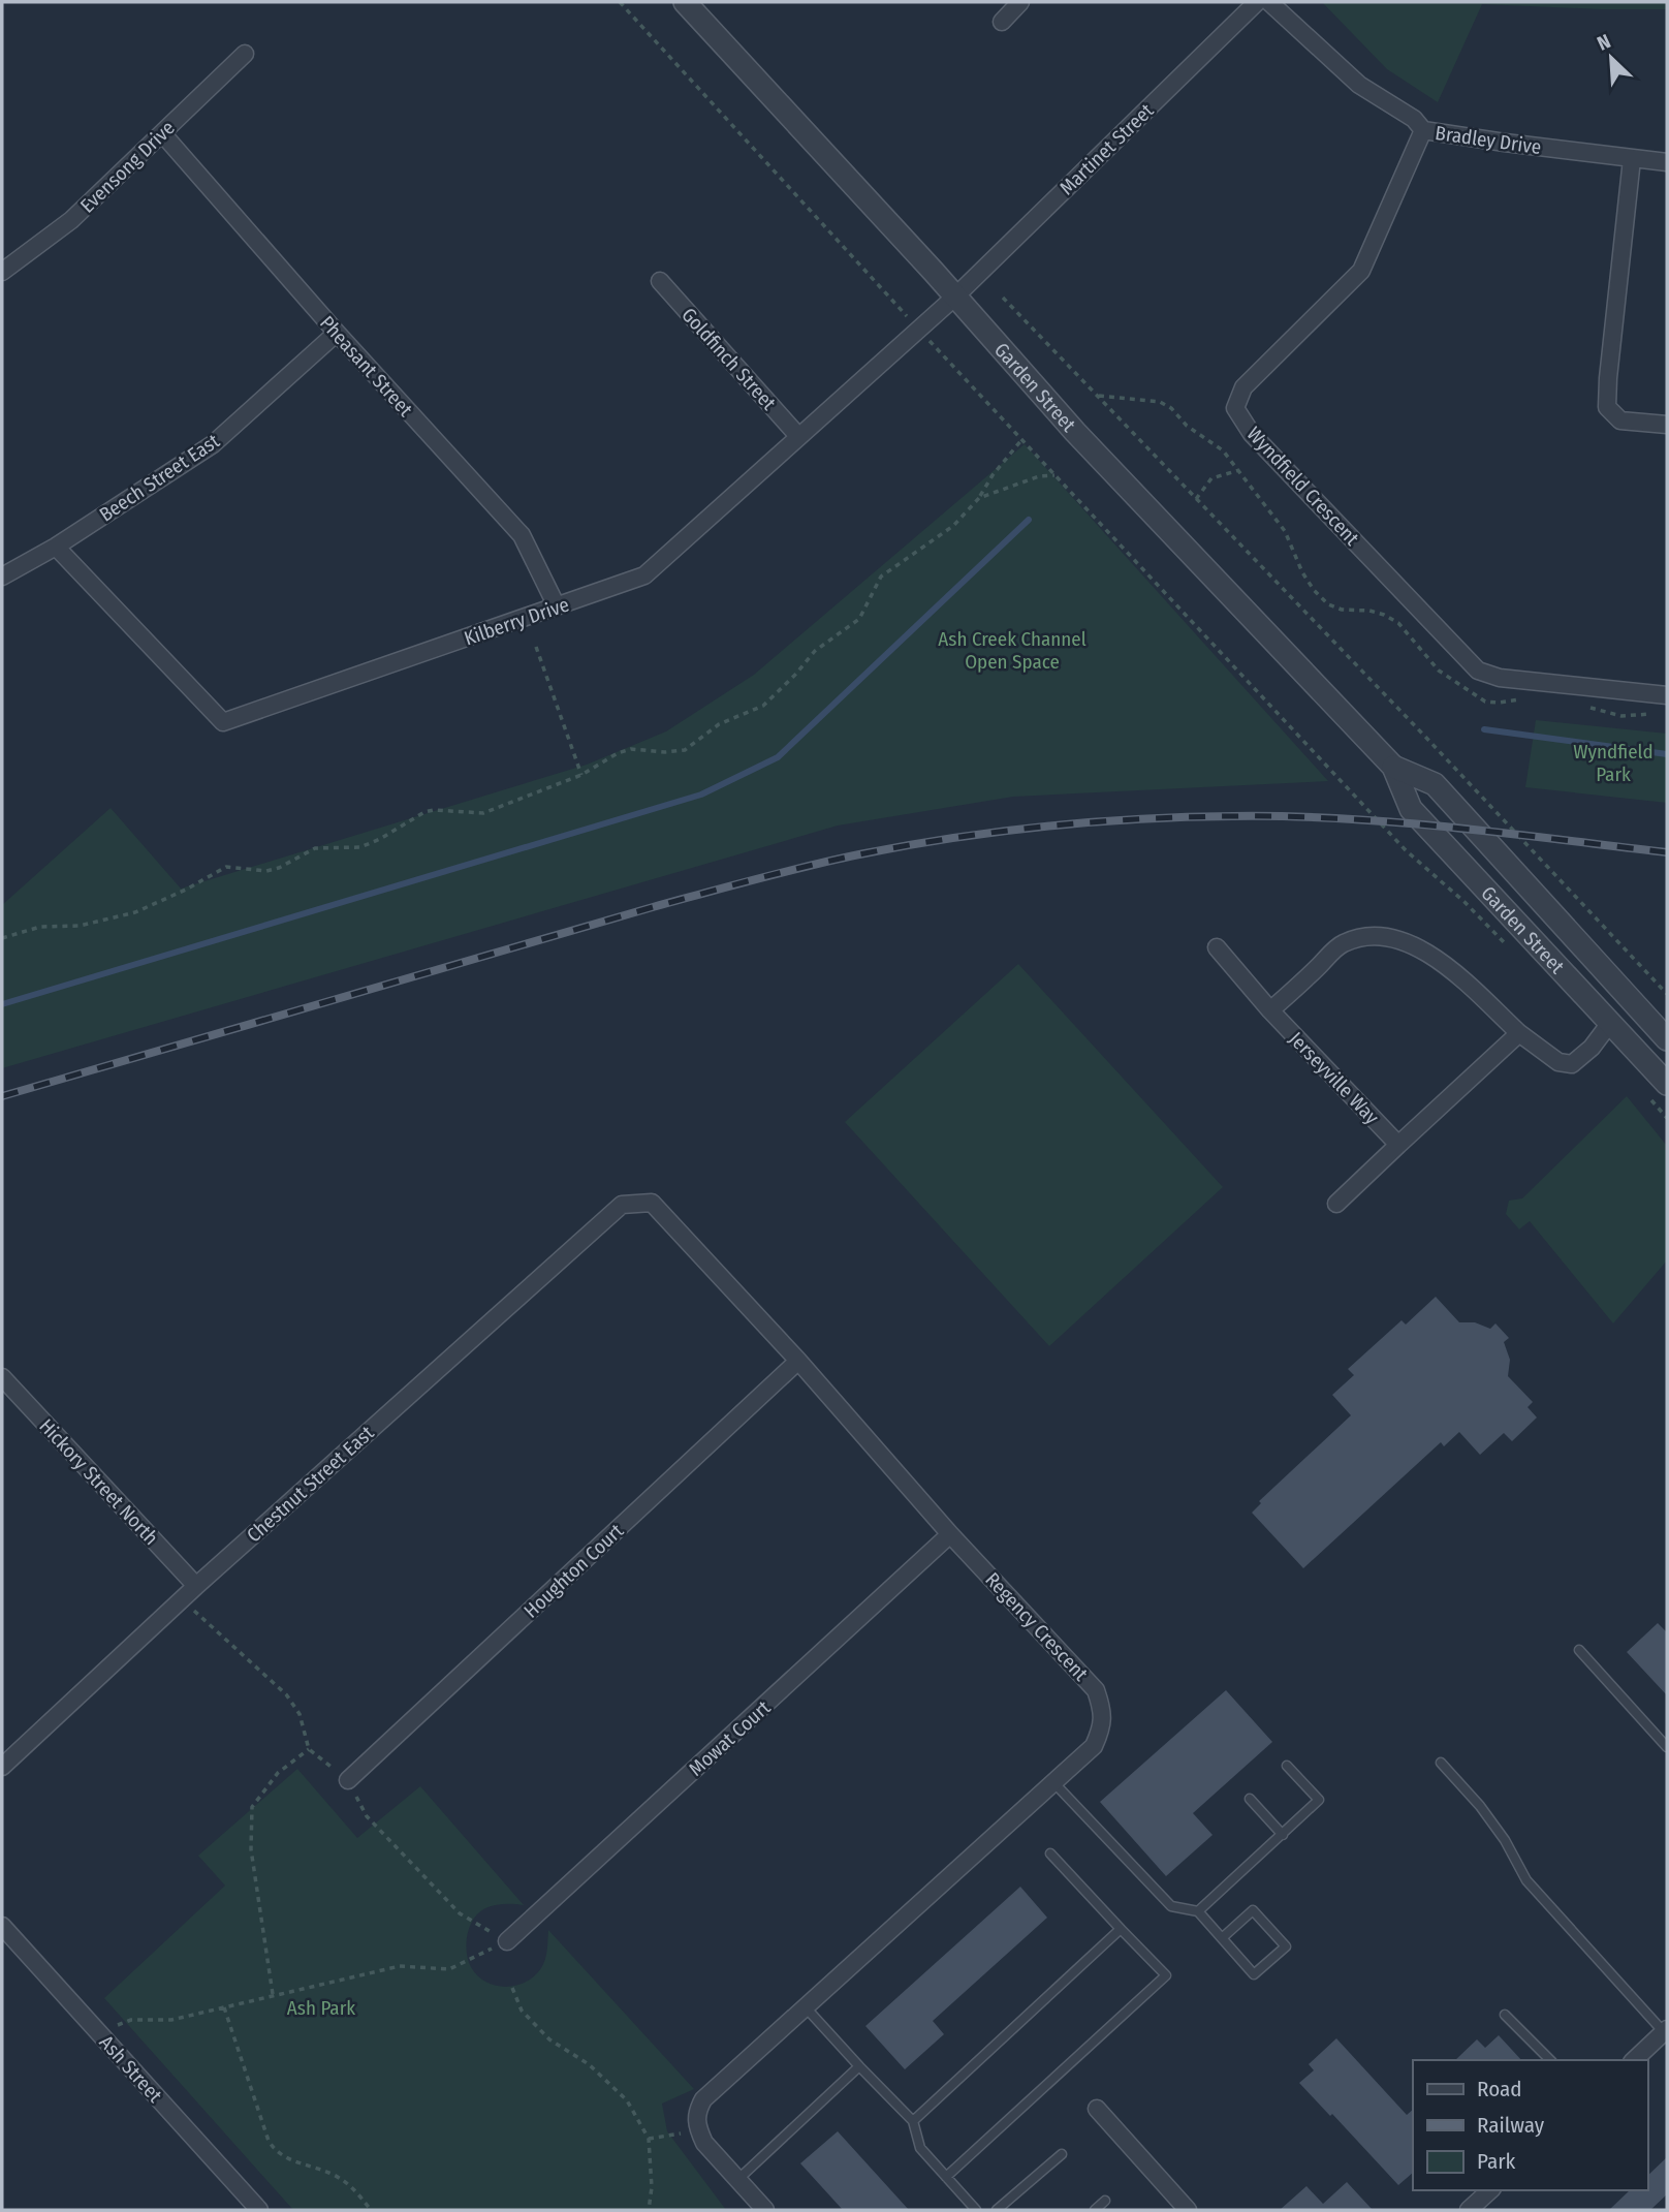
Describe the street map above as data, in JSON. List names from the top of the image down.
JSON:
{
  "streets": {
    "street": [
      "Bradley Drive",
      "Martinet Street",
      "Evensong Drive",
      "Goldfinch Street",
      "Pheasant Street",
      "Garden Street",
      "Beech Street East",
      "Wyndfield Crescent",
      "Kilberry Drive",
      "Jerseyville Way",
      "Hickory Street North",
      "Chestnut Street East",
      "Houghton Court",
      "Regency Crescent",
      "Mowat Court",
      "Ash Street"
    ]
  },
  "crossings": [
    ["Bradley Drive", "Wyndfield Crescent"],
    ["Martinet Street", "Garden Street"],
    ["Martinet Street", "Kilberry Drive"],
    ["Evensong Drive", "Pheasant Street"],
    ["Goldfinch Street", "Kilberry Drive"],
    ["Pheasant Street", "Beech Street East"],
    ["Pheasant Street", "Kilberry Drive"],
    ["Garden Street", "Kilberry Drive"],
    ["Beech Street East", "Kilberry Drive"],
    ["Hickory Street North", "Chestnut Street East"],
    ["Chestnut Street East", "Regency Crescent"],
    ["Houghton Court", "Regency Crescent"],
    ["Regency Crescent", "Mowat Court"]
  ],
  "parks": ["Ash Creek Channel Open Space", "Wyndfield Park", "Ash Park"],
  "legend": ["Road", "Railway", "Park"],
  "north": "top left"
}
